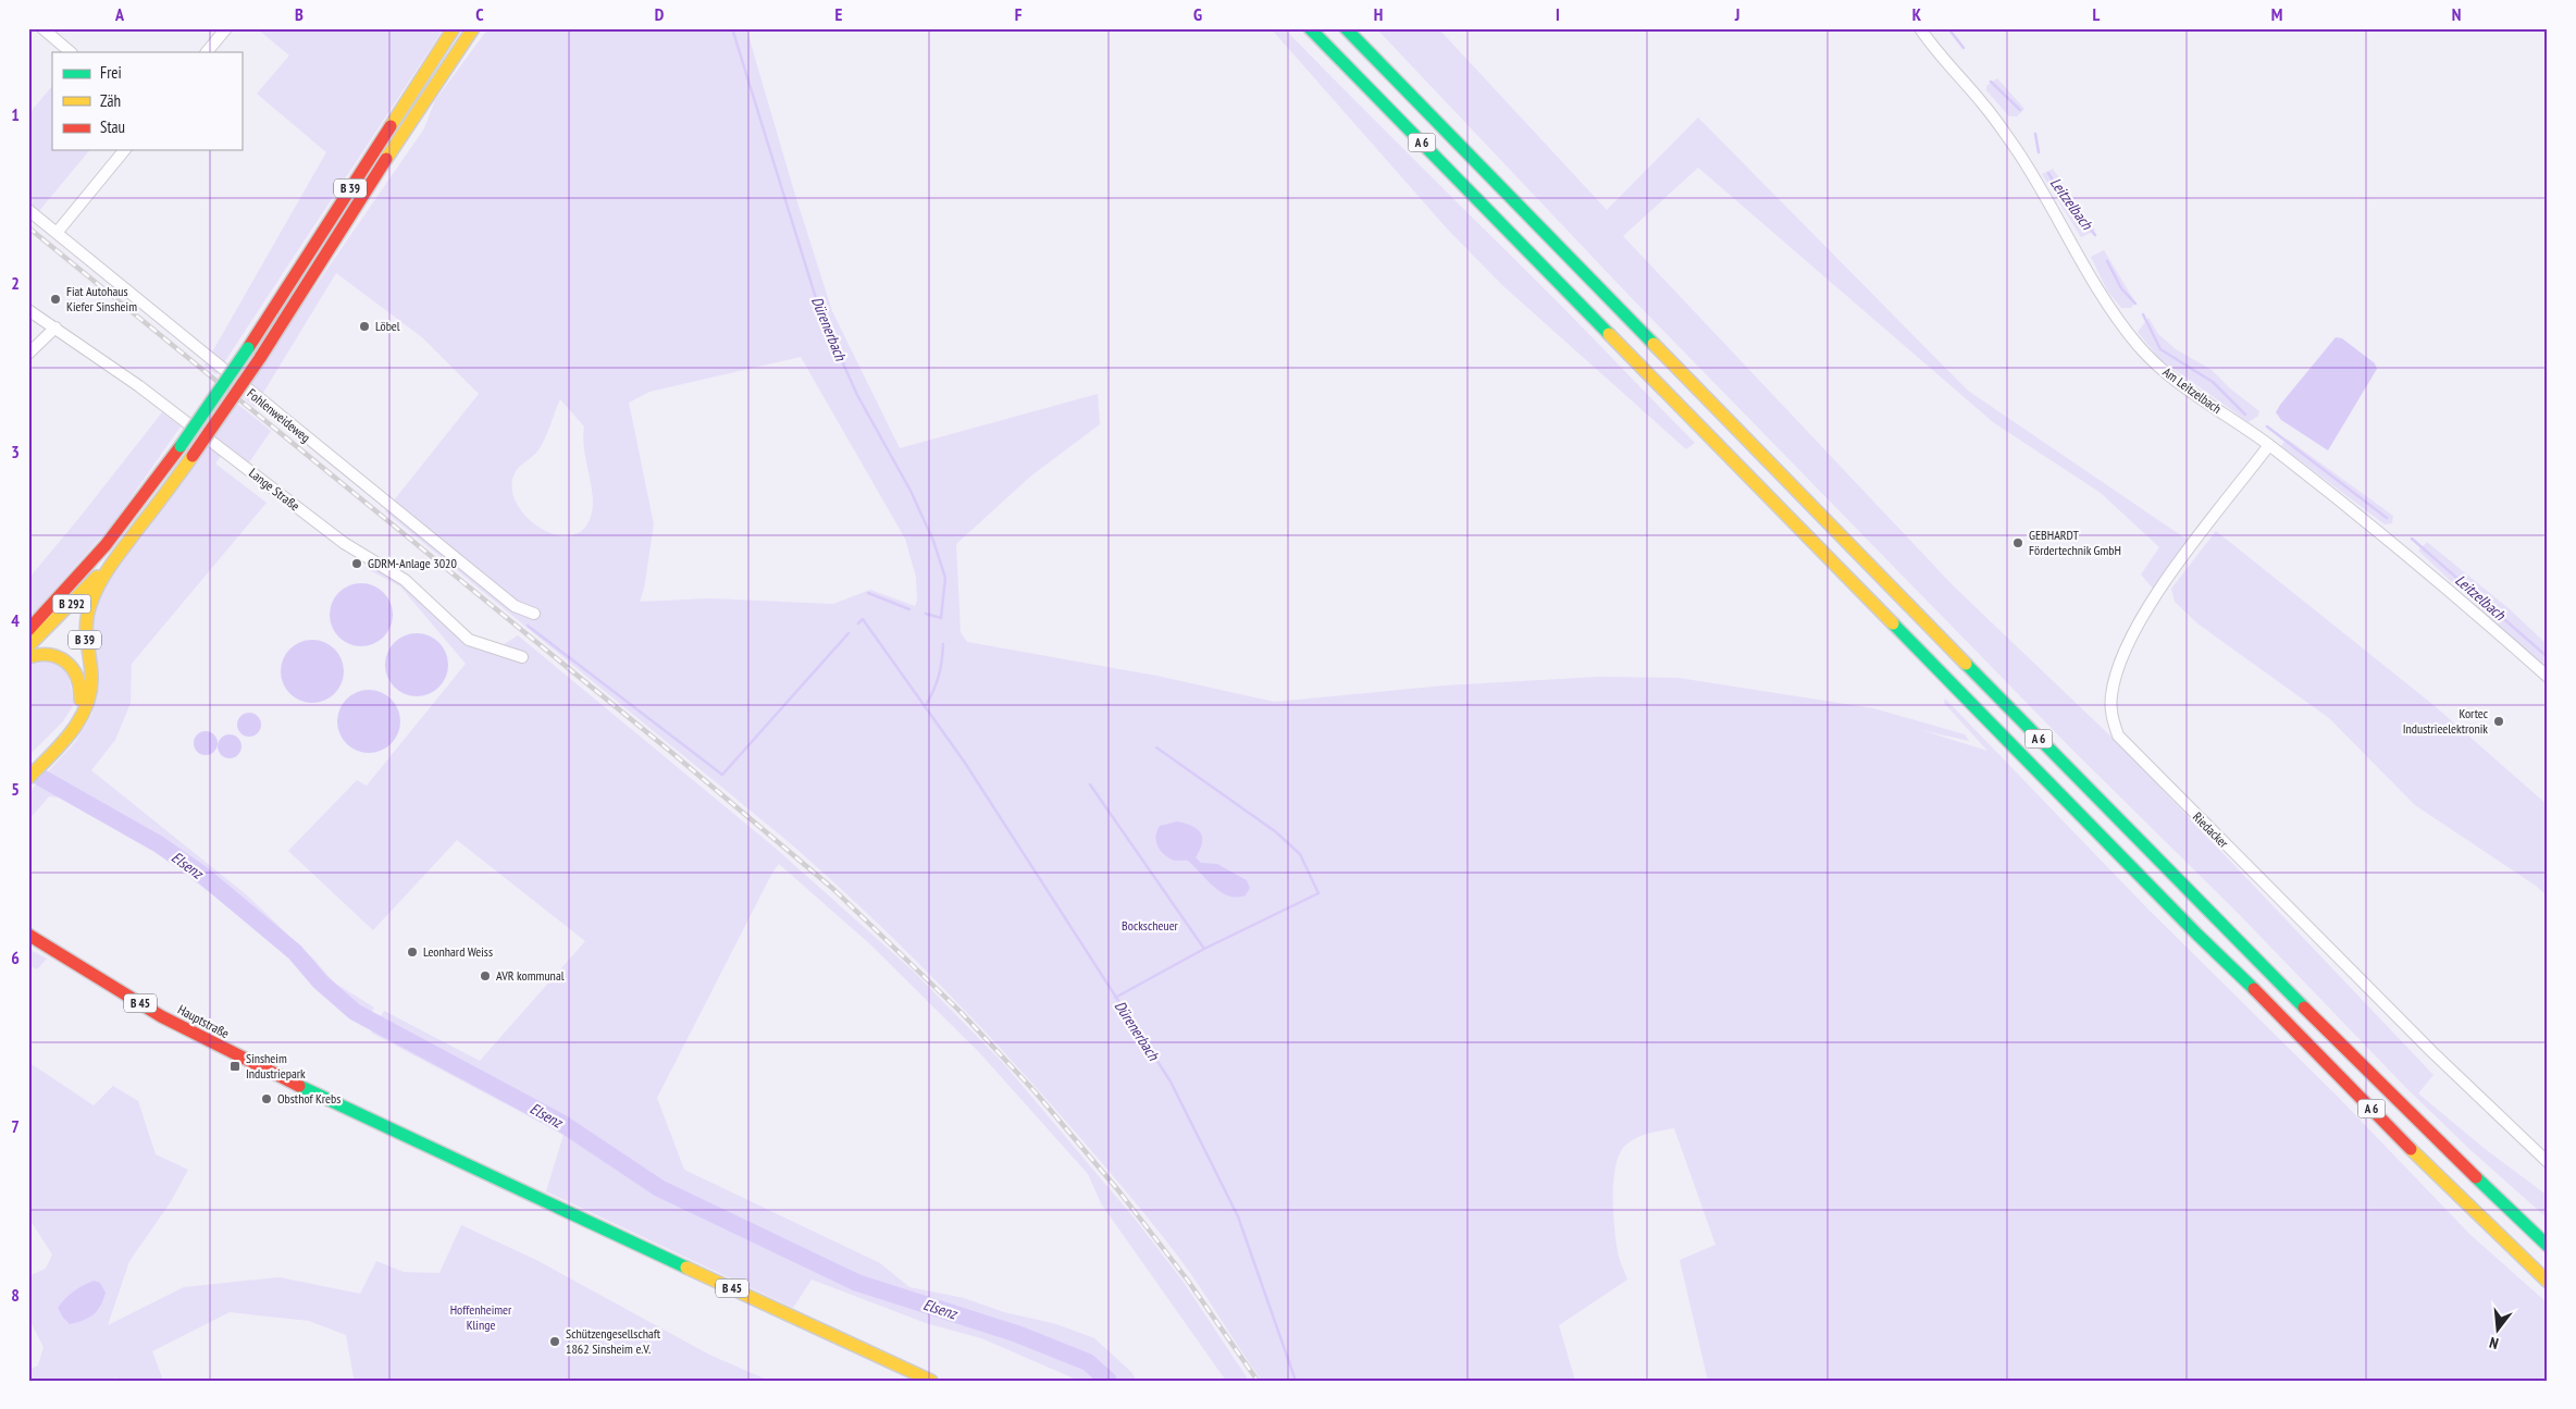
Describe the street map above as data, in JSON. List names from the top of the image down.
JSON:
{
  "streets": {
    "main road": [
      "A 6",
      "B 39",
      "B 292",
      "B 45",
      "Hauptstraße"
    ],
    "street": [
      "Am Leitzelbach",
      "Fohlenweideweg",
      "Lange Straße",
      "Riedacker"
    ]
  },
  "crossings": [
    ["B 39", "B 292"],
    ["Am Leitzelbach", "Riedacker"]
  ],
  "water": ["Leitzelbach", "Dürenerbach", "Elsenz"],
  "parks": ["Bockscheuer", "Hoffenheimer Klinge"],
  "places": {
    "other": [
      "Fiat Autohaus Kiefer Sinsheim",
      "Löbel",
      "GEBHARDT Fördertechnik GmbH",
      "GDRM-Anlage 3020",
      "Kortec Industrieelektronik",
      "Leonhard Weiss",
      "AVR kommunal",
      "Obsthof Krebs",
      "Schützengesellschaft 1862 Sinsheim e.V."
    ],
    "transit": ["Sinsheim Industriepark"]
  },
  "legend": ["Frei", "Zäh", "Stau"],
  "north": "bottom",
  "grid": {
    "columns": [
      "A",
      "B",
      "C",
      "D",
      "E",
      "F",
      "G",
      "H",
      "I",
      "J",
      "K",
      "L",
      "M",
      "N"
    ],
    "rows": [
      "1",
      "2",
      "3",
      "4",
      "5",
      "6",
      "7",
      "8"
    ]
  }
}
